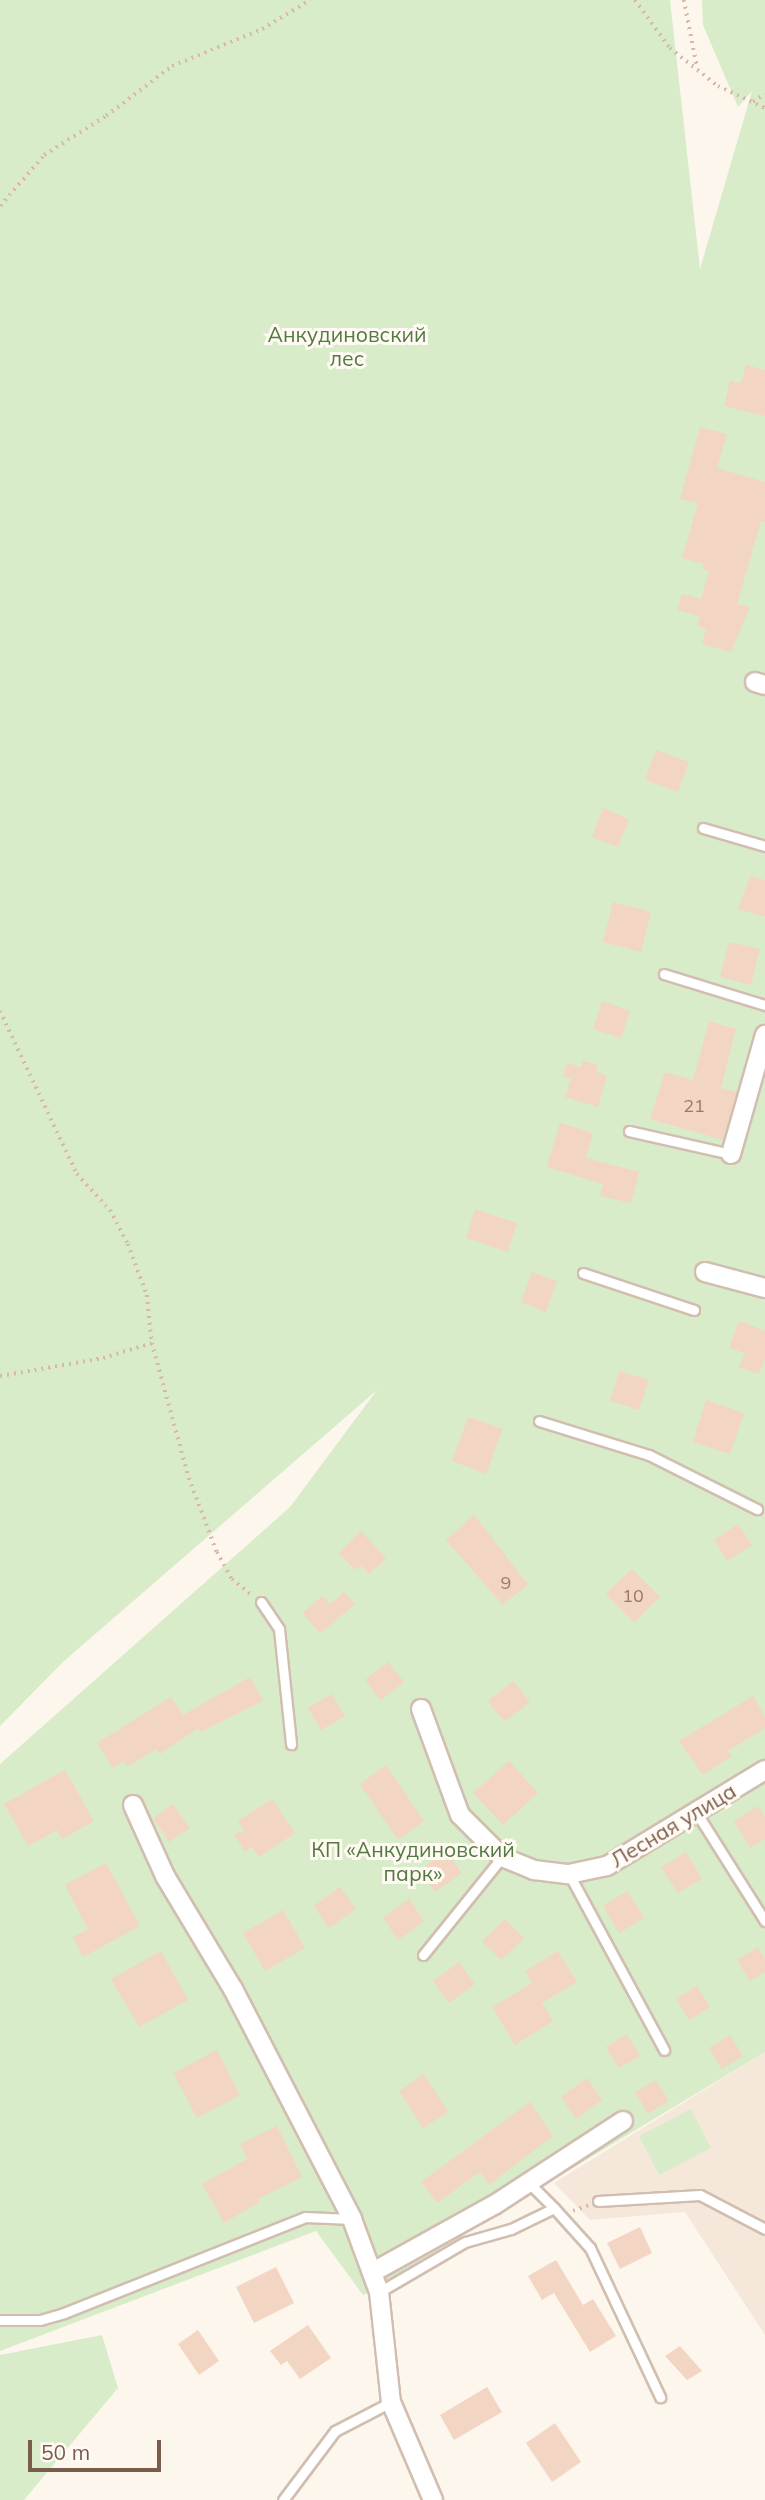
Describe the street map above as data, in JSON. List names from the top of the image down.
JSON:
{
  "streets": {
    "street": ["Лесная улица"]
  },
  "parks": ["Анкудиновский лес", "КП «Анкудиновский парк»"],
  "house_numbers": ["21", "9", "10"],
  "scale_bar": "50 m"
}
